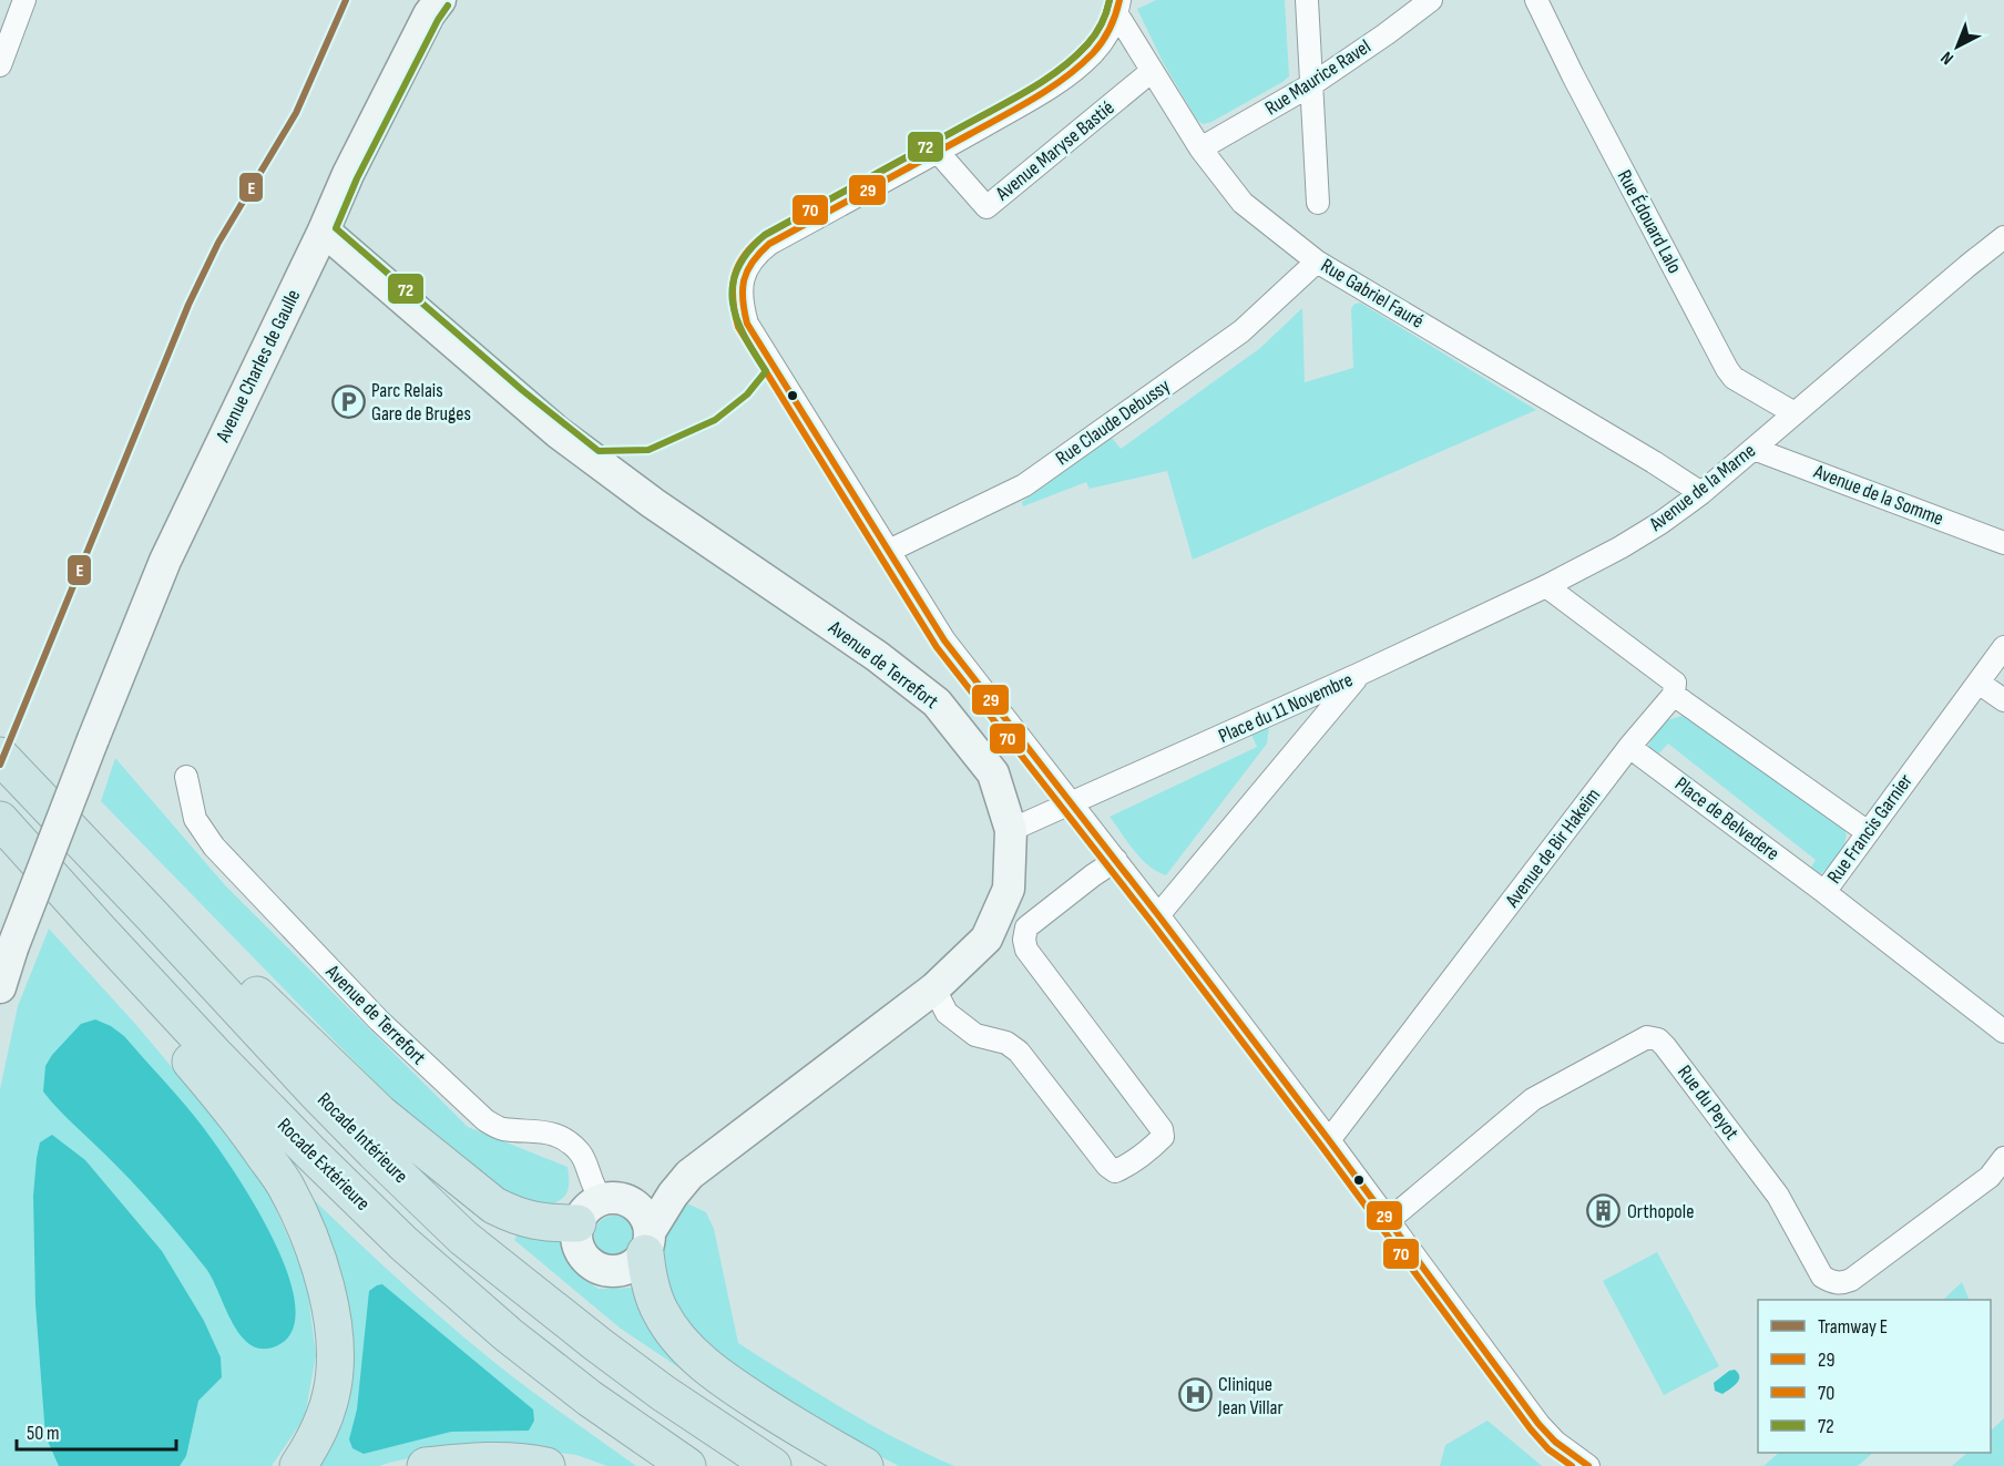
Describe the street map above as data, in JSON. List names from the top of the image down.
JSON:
{
  "streets": {
    "highway": ["Rocade Intérieure", "Rocade Extérieure"],
    "main road": ["Avenue Charles de Gaulle", "Avenue de Terrefort"],
    "street": [
      "Rue Maurice Ravel",
      "Avenue Maryse Bastié",
      "Rue Édouard Lalo",
      "Rue Gabriel Fauré",
      "Rue Claude Debussy",
      "Avenue de la Marne",
      "Avenue de la Somme",
      "Place du 11 Novembre",
      "Place de Belvedere",
      "Rue Francis Garnier",
      "Avenue de Bir Hakeïm",
      "Rue du Peyot"
    ]
  },
  "crossings": [
    ["Rue Maurice Ravel", "Rue Gabriel Fauré"],
    ["Avenue Maryse Bastié", "Rue Gabriel Fauré"],
    ["Rue Édouard Lalo", "Avenue de la Marne"],
    ["Rue Gabriel Fauré", "Rue Claude Debussy"],
    ["Rue Gabriel Fauré", "Avenue de la Marne"],
    ["Avenue Charles de Gaulle", "Avenue de Terrefort"],
    ["Avenue de la Marne", "Avenue de la Somme"],
    ["Avenue de la Marne", "Place du 11 Novembre"],
    ["Avenue de Terrefort", "Place du 11 Novembre"],
    ["Place de Belvedere", "Rue Francis Garnier"],
    ["Place de Belvedere", "Avenue de Bir Hakeïm"]
  ],
  "places": {
    "parking": ["Parc Relais Gare de Bruges"],
    "building": ["Orthopole"],
    "hospital": ["Clinique Jean Villar"]
  },
  "lines": [
    "tram line E",
    "transit line 29",
    "transit line 70",
    "transit line 72"
  ],
  "legend": [
    "Tramway E",
    "29",
    "70",
    "72"
  ],
  "scale_bar": "50 m",
  "north": "bottom left"
}
